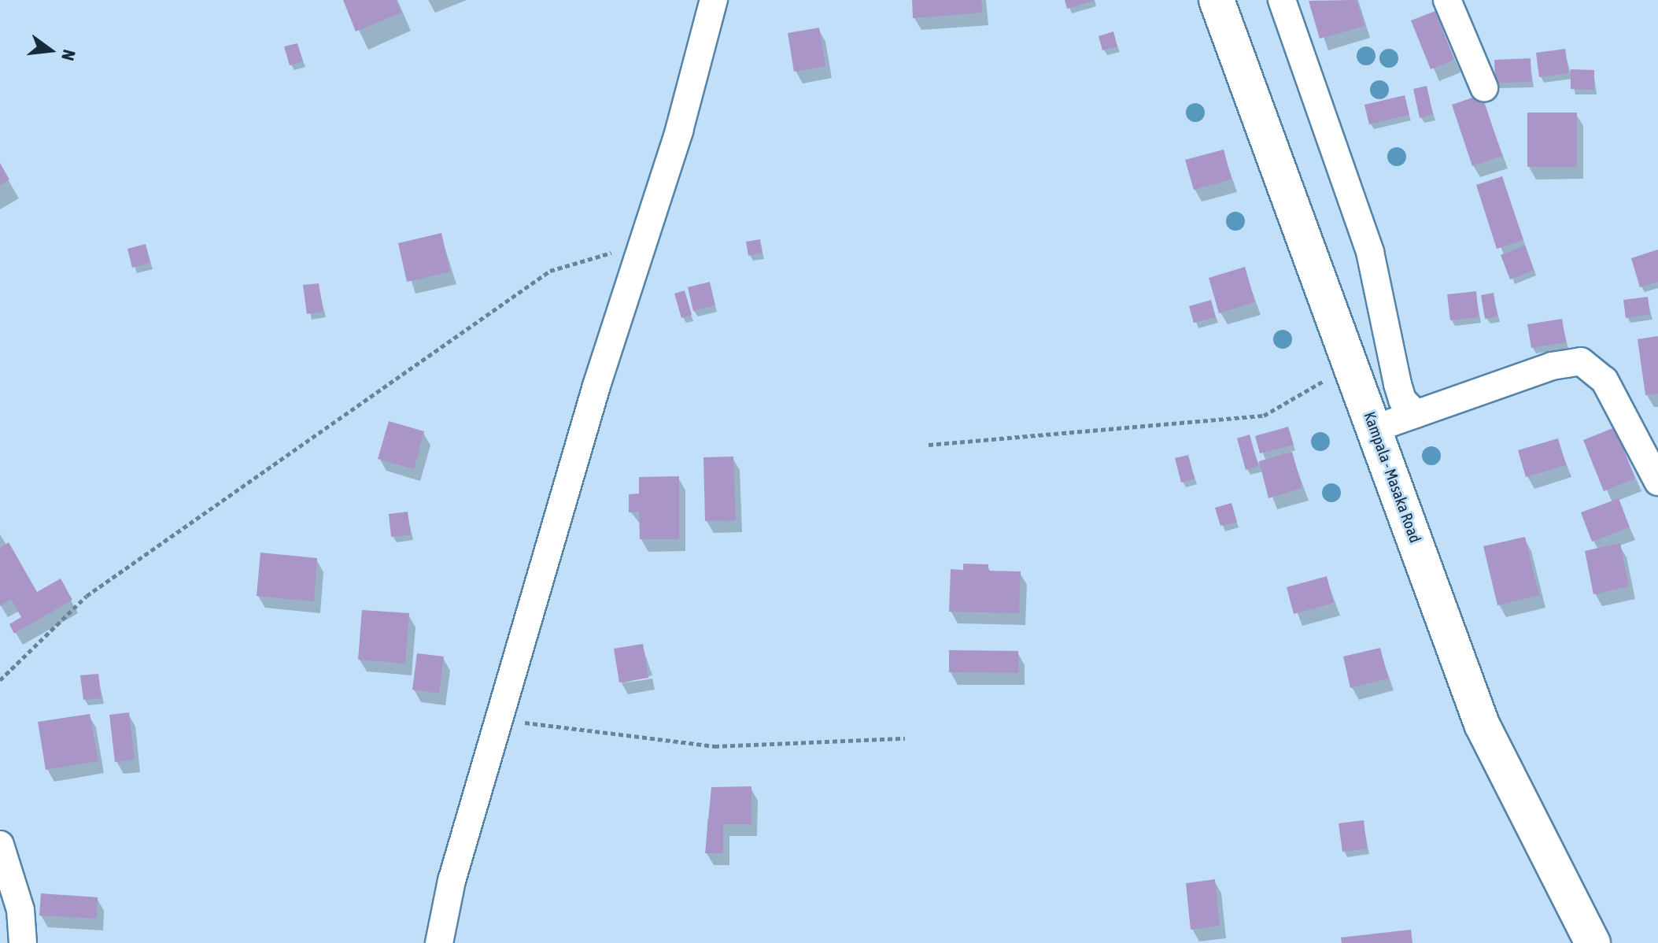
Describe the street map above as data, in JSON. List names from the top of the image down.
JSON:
{
  "streets": {
    "main road": ["Kampala - Masaka Road"]
  },
  "north": "right"
}
